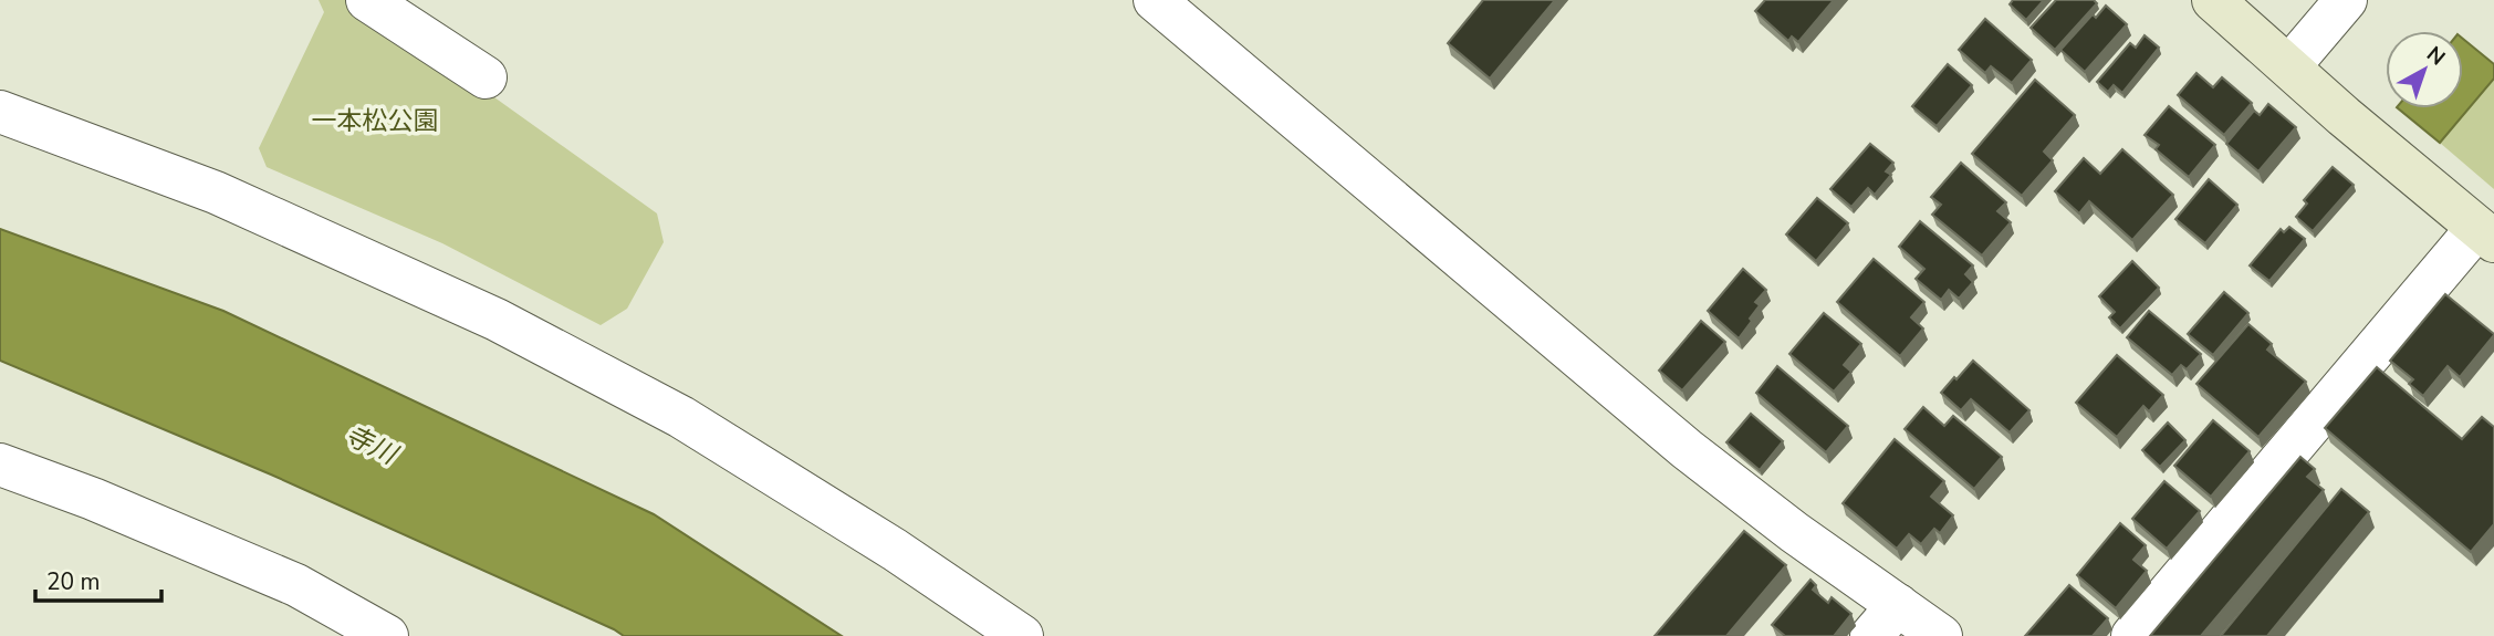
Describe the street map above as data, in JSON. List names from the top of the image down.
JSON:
{
  "water": ["寺川"],
  "parks": ["一本松公園"],
  "scale_bar": "20 m",
  "north": "top right"
}
